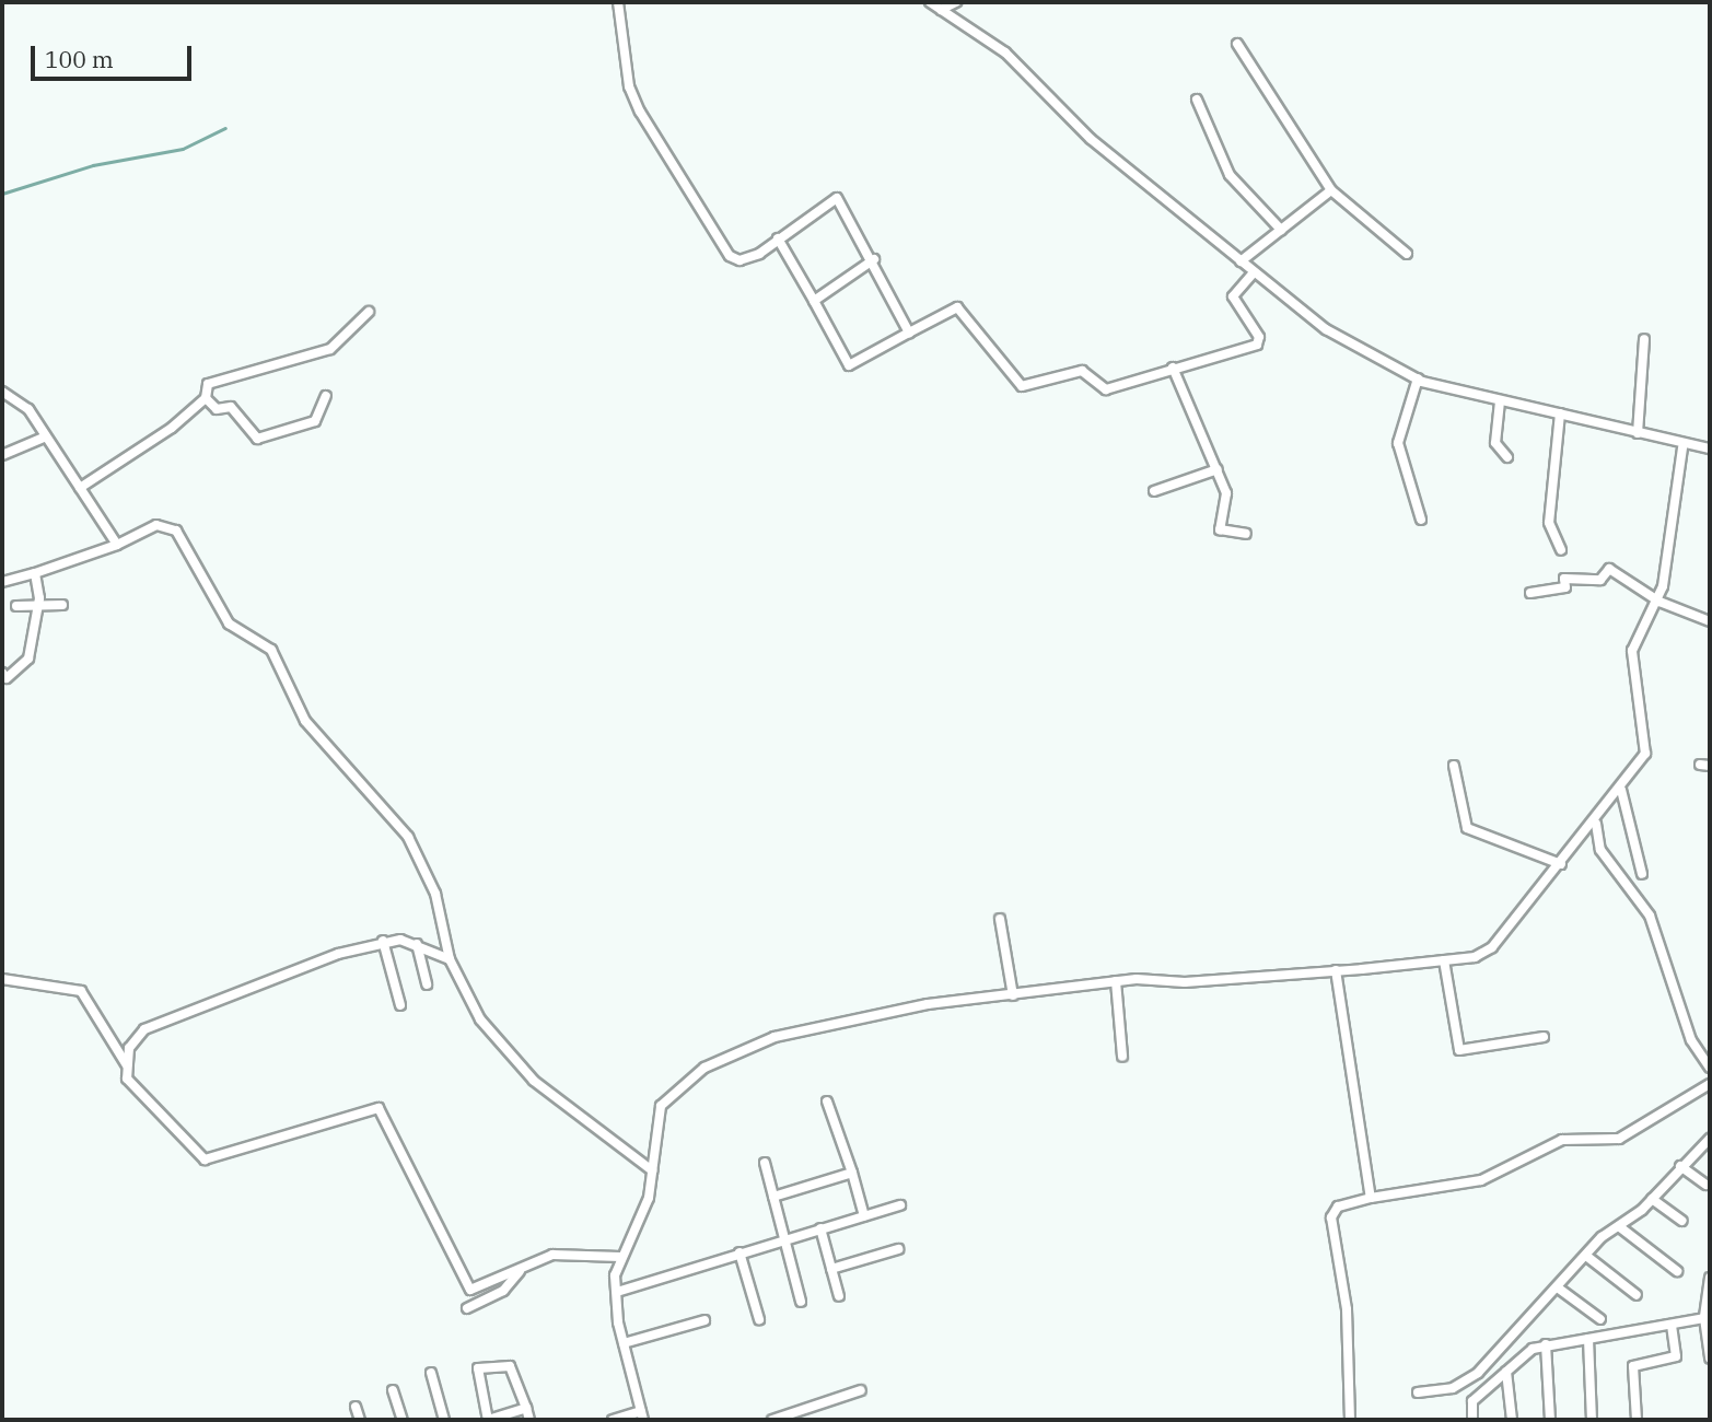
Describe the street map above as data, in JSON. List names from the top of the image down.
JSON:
{
  "scale_bar": "100 m"
}
